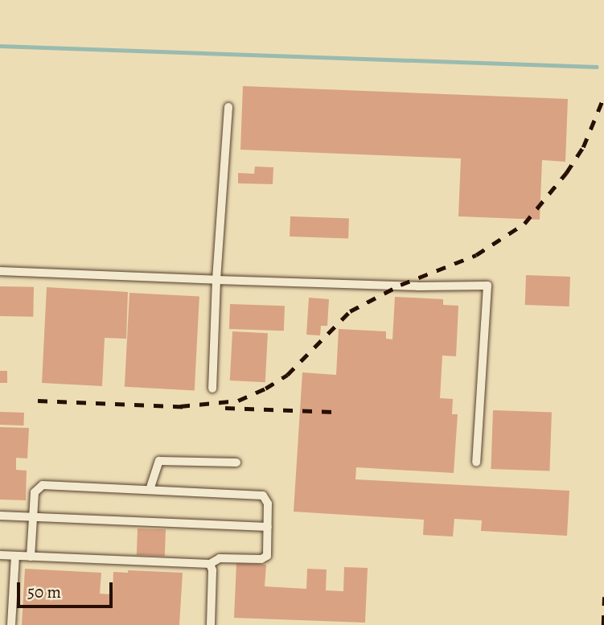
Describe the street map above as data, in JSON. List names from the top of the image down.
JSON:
{
  "scale_bar": "50 m"
}
